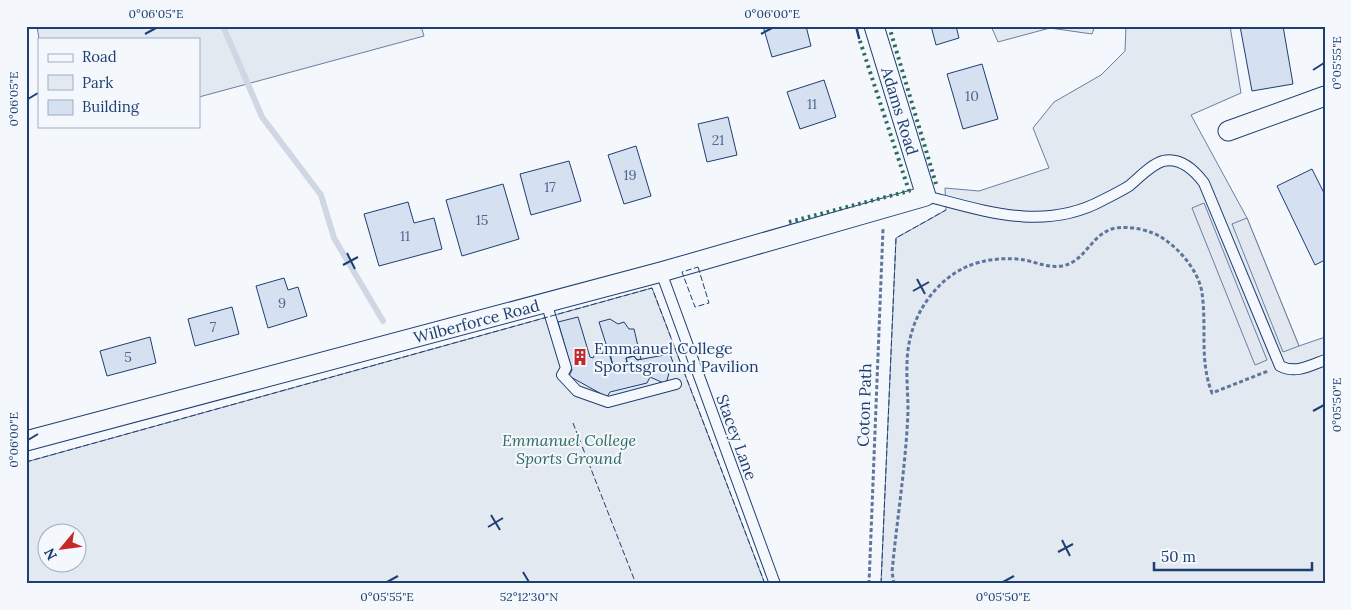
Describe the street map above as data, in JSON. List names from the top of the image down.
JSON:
{
  "streets": {
    "street": ["Adams Road", "Wilberforce Road"],
    "lane": ["Stacey Lane"],
    "path": ["Coton Path"]
  },
  "crossings": [
    ["Adams Road", "Wilberforce Road"],
    ["Wilberforce Road", "Stacey Lane"]
  ],
  "parks": ["Emmanuel College Sports Ground"],
  "places": {
    "building": ["Emmanuel College Sportsground Pavilion"]
  },
  "house_numbers": [
    "10",
    "11",
    "21",
    "19",
    "17",
    "15",
    "11",
    "9",
    "7",
    "5"
  ],
  "legend": ["Road", "Park", "Building"],
  "scale_bar": "50 m",
  "north": "bottom left",
  "coordinates": [
    "0°06'05\"E",
    "0°06'00\"E",
    "0°05'55\"E",
    "0°05'50\"E",
    "52°12'30\"N"
  ]
}
